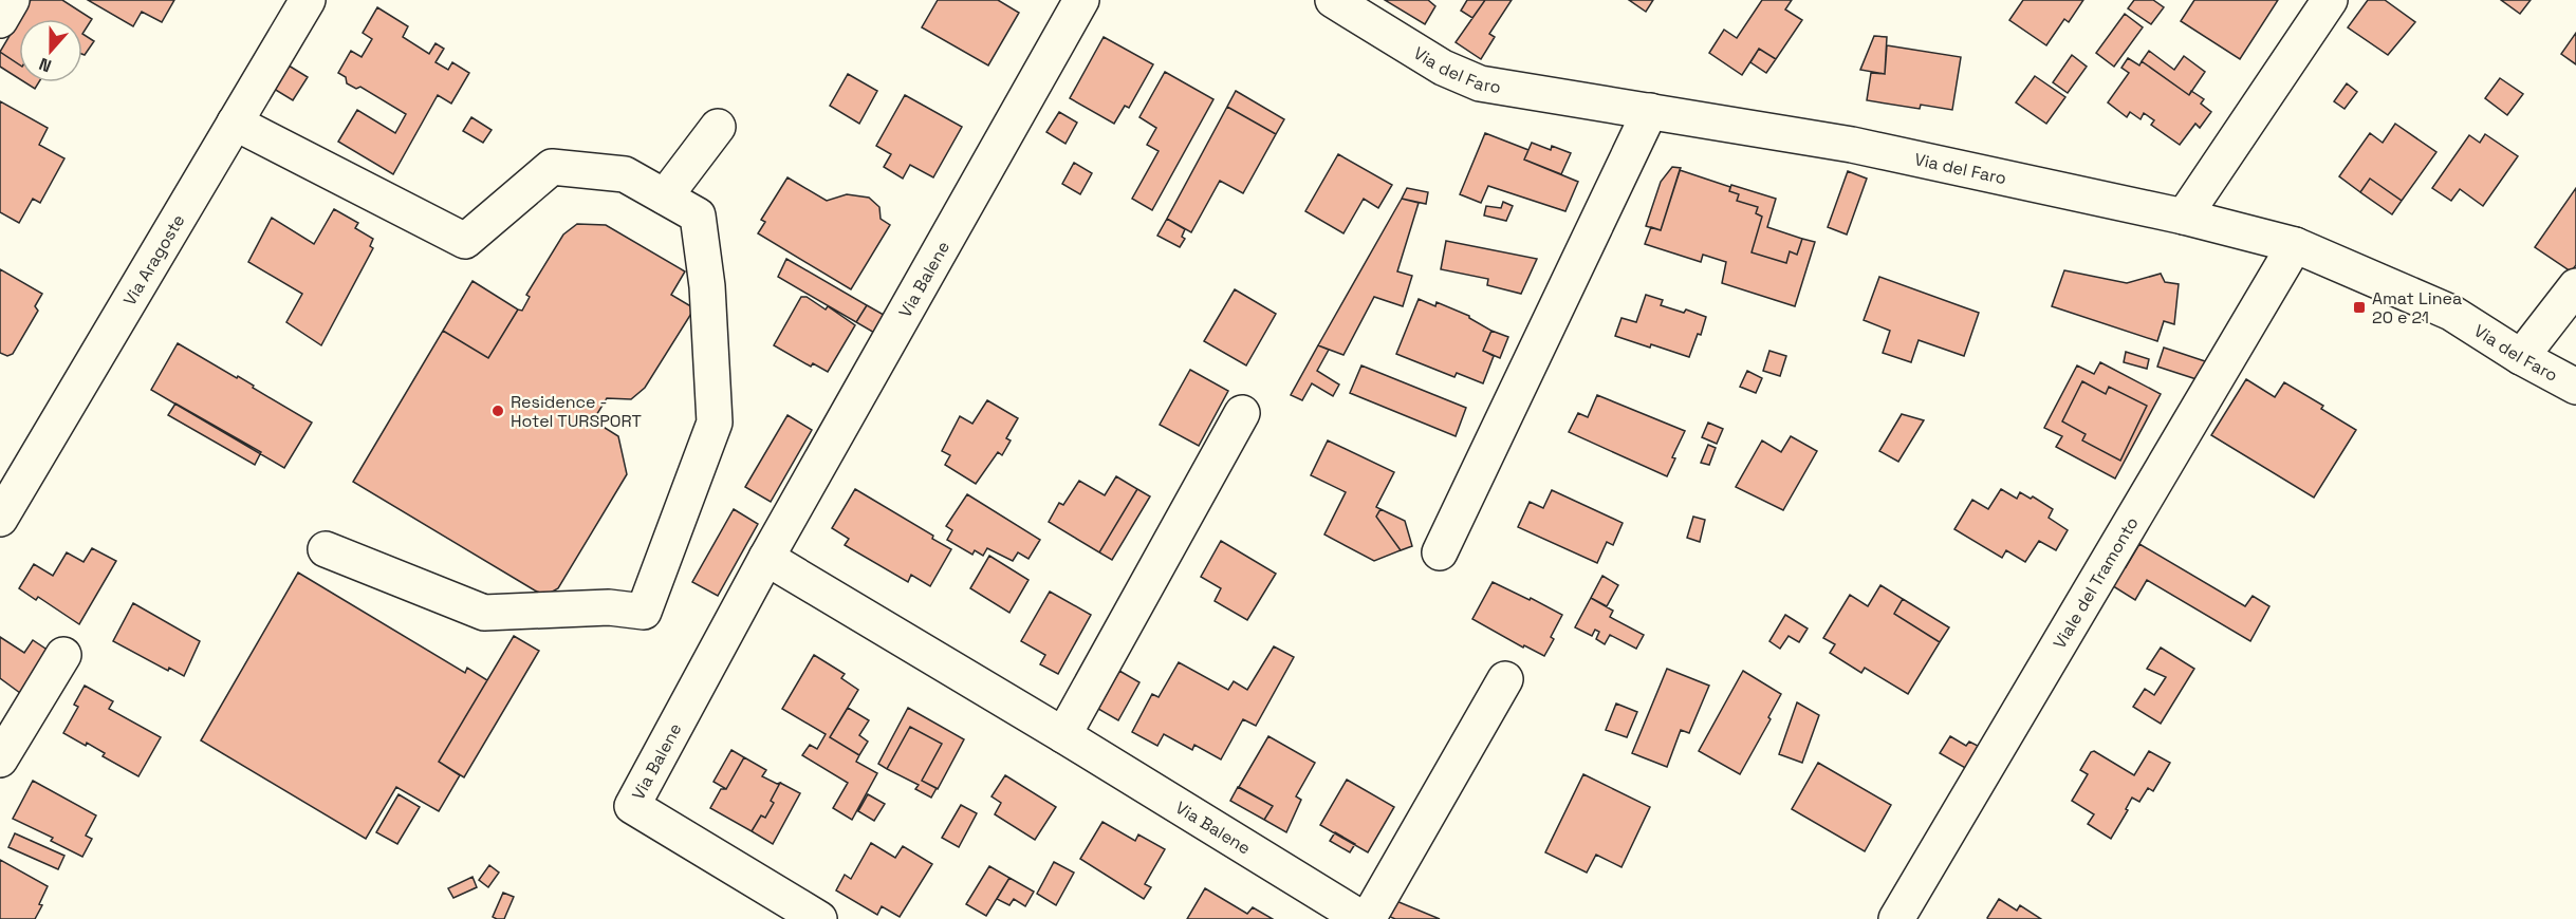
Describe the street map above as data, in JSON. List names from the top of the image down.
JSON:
{
  "streets": {
    "street": [
      "Via del Faro",
      "Via Aragoste",
      "Via Balene",
      "Viale del Tramonto"
    ]
  },
  "crossings": [
    ["Via del Faro", "Viale del Tramonto"]
  ],
  "places": {
    "transit": ["Amat Linea 20 e 21"],
    "other": ["Residence - Hotel TURSPORT"]
  },
  "north": "bottom"
}
